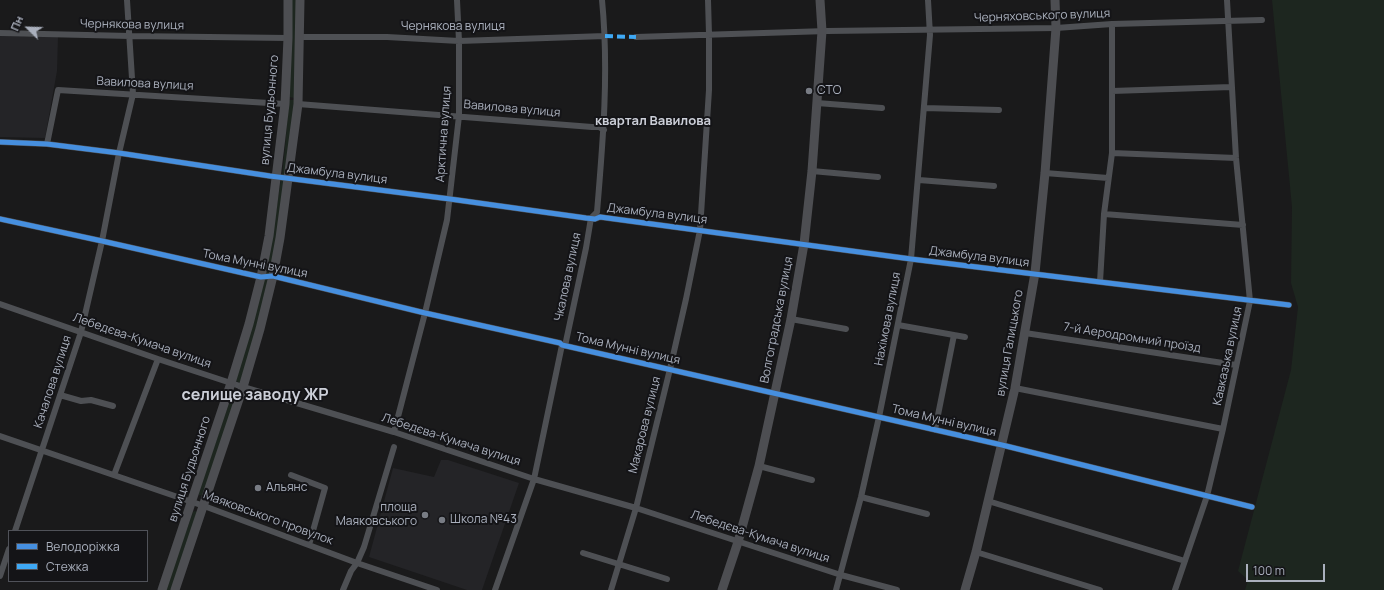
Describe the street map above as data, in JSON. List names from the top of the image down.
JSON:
{
  "streets": {
    "main road": ["вулиця Будьонного", "Волгоградська вулиця", "вулиця Галицького"],
    "street": [
      "Черняховського вулиця",
      "Чернякова вулиця",
      "Вавилова вулиця",
      "Арктична вулиця",
      "Джамбула вулиця",
      "Тома Мунні вулиця",
      "Чкалова вулиця",
      "Нахімова вулиця",
      "7-й Аеродромний проїзд",
      "Лебедєва-Кумача вулиця",
      "Кавказька вулиця",
      "Качалова вулиця",
      "Макарова вулиця",
      "Маяковського провулок"
    ]
  },
  "crossings": [
    ["Черняховського вулиця", "Нахімова вулиця"],
    ["Черняховського вулиця", "Волгоградська вулиця"],
    ["Черняховського вулиця", "вулиця Галицького"],
    ["Черняховського вулиця", "Кавказька вулиця"],
    ["Чернякова вулиця", "вулиця Будьонного"],
    ["Чернякова вулиця", "Арктична вулиця"],
    ["Чернякова вулиця", "Чкалова вулиця"],
    ["Чернякова вулиця", "Качалова вулиця"],
    ["Вавилова вулиця", "вулиця Будьонного"],
    ["Вавилова вулиця", "Арктична вулиця"],
    ["Вавилова вулиця", "Джамбула вулиця"],
    ["Вавилова вулиця", "Чкалова вулиця"],
    ["Вавилова вулиця", "Качалова вулиця"],
    ["вулиця Будьонного", "Джамбула вулиця"],
    ["вулиця Будьонного", "Тома Мунні вулиця"],
    ["вулиця Будьонного", "Лебедєва-Кумача вулиця"],
    ["вулиця Будьонного", "Маяковського провулок"],
    ["Арктична вулиця", "Джамбула вулиця"],
    ["Арктична вулиця", "Тома Мунні вулиця"],
    ["Арктична вулиця", "Лебедєва-Кумача вулиця"],
    ["Джамбула вулиця", "Чкалова вулиця"],
    ["Джамбула вулиця", "Нахімова вулиця"],
    ["Джамбула вулиця", "Волгоградська вулиця"],
    ["Джамбула вулиця", "вулиця Галицького"],
    ["Джамбула вулиця", "Кавказька вулиця"],
    ["Джамбула вулиця", "Качалова вулиця"],
    ["Джамбула вулиця", "Макарова вулиця"],
    ["Тома Мунні вулиця", "Чкалова вулиця"],
    ["Тома Мунні вулиця", "Нахімова вулиця"],
    ["Тома Мунні вулиця", "Волгоградська вулиця"],
    ["Тома Мунні вулиця", "вулиця Галицького"],
    ["Тома Мунні вулиця", "Кавказька вулиця"],
    ["Тома Мунні вулиця", "Качалова вулиця"],
    ["Тома Мунні вулиця", "Макарова вулиця"],
    ["Чкалова вулиця", "Лебедєва-Кумача вулиця"],
    ["Нахімова вулиця", "Лебедєва-Кумача вулиця"],
    ["Волгоградська вулиця", "Лебедєва-Кумача вулиця"],
    ["7-й Аеродромний проїзд", "вулиця Галицького"],
    ["7-й Аеродромний проїзд", "Кавказька вулиця"],
    ["Лебедєва-Кумача вулиця", "Качалова вулиця"],
    ["Лебедєва-Кумача вулиця", "Макарова вулиця"],
    ["Качалова вулиця", "Маяковського провулок"]
  ],
  "districts": ["квартал Вавилова", "селище заводу ЖР"],
  "places": [
    "СТО",
    "Альянс",
    "площа Маяковського",
    "Школа №43"
  ],
  "legend": ["Велодоріжка", "Стежка"],
  "scale_bar": "100 m",
  "north": "top left"
}
